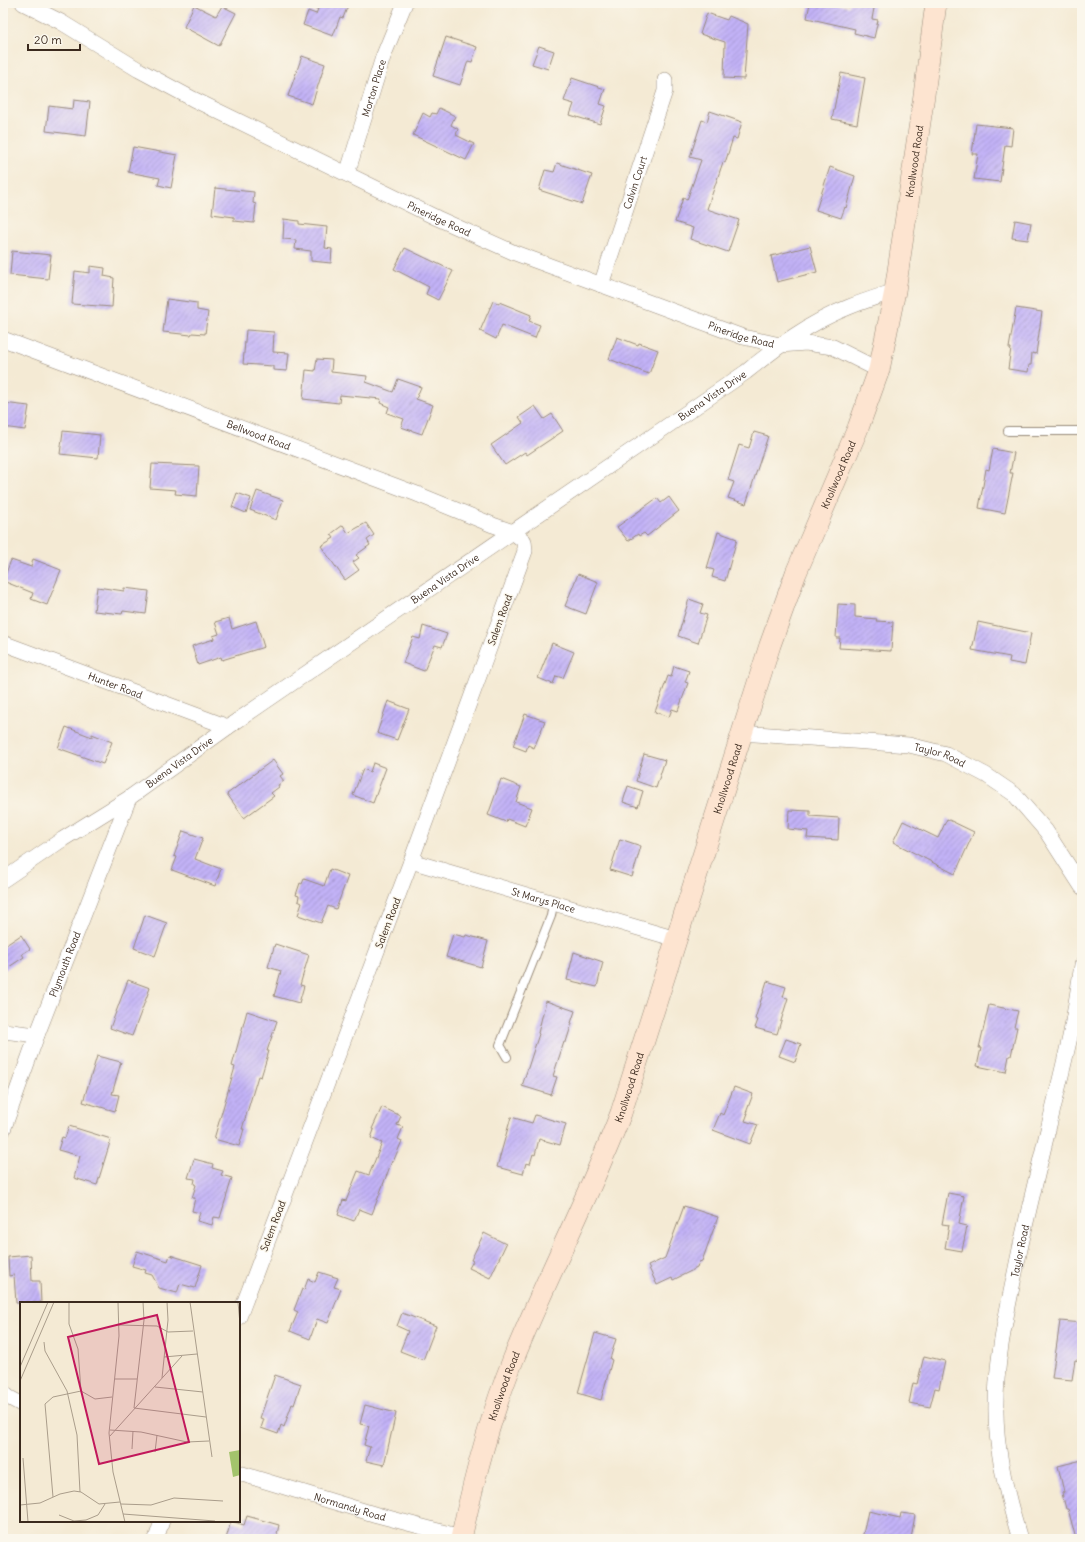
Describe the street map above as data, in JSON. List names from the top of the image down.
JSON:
{
  "streets": {
    "main road": ["Knollwood Road"],
    "street": [
      "Morton Place",
      "Calvin Court",
      "Pineridge Road",
      "Buena Vista Drive",
      "Bellwood Road",
      "Salem Road",
      "Hunter Road",
      "Taylor Road",
      "St Marys Place",
      "Plymouth Road",
      "Normandy Road"
    ]
  },
  "crossings": [
    ["Morton Place", "Pineridge Road"],
    ["Knollwood Road", "Pineridge Road"],
    ["Knollwood Road", "Buena Vista Drive"],
    ["Knollwood Road", "Taylor Road"],
    ["Knollwood Road", "St Marys Place"],
    ["Knollwood Road", "Normandy Road"],
    ["Calvin Court", "Pineridge Road"],
    ["Pineridge Road", "Buena Vista Drive"],
    ["Buena Vista Drive", "Bellwood Road"],
    ["Buena Vista Drive", "Salem Road"],
    ["Buena Vista Drive", "Hunter Road"],
    ["Buena Vista Drive", "Plymouth Road"],
    ["Bellwood Road", "Salem Road"],
    ["Salem Road", "St Marys Place"]
  ],
  "scale_bar": "20 m"
}
